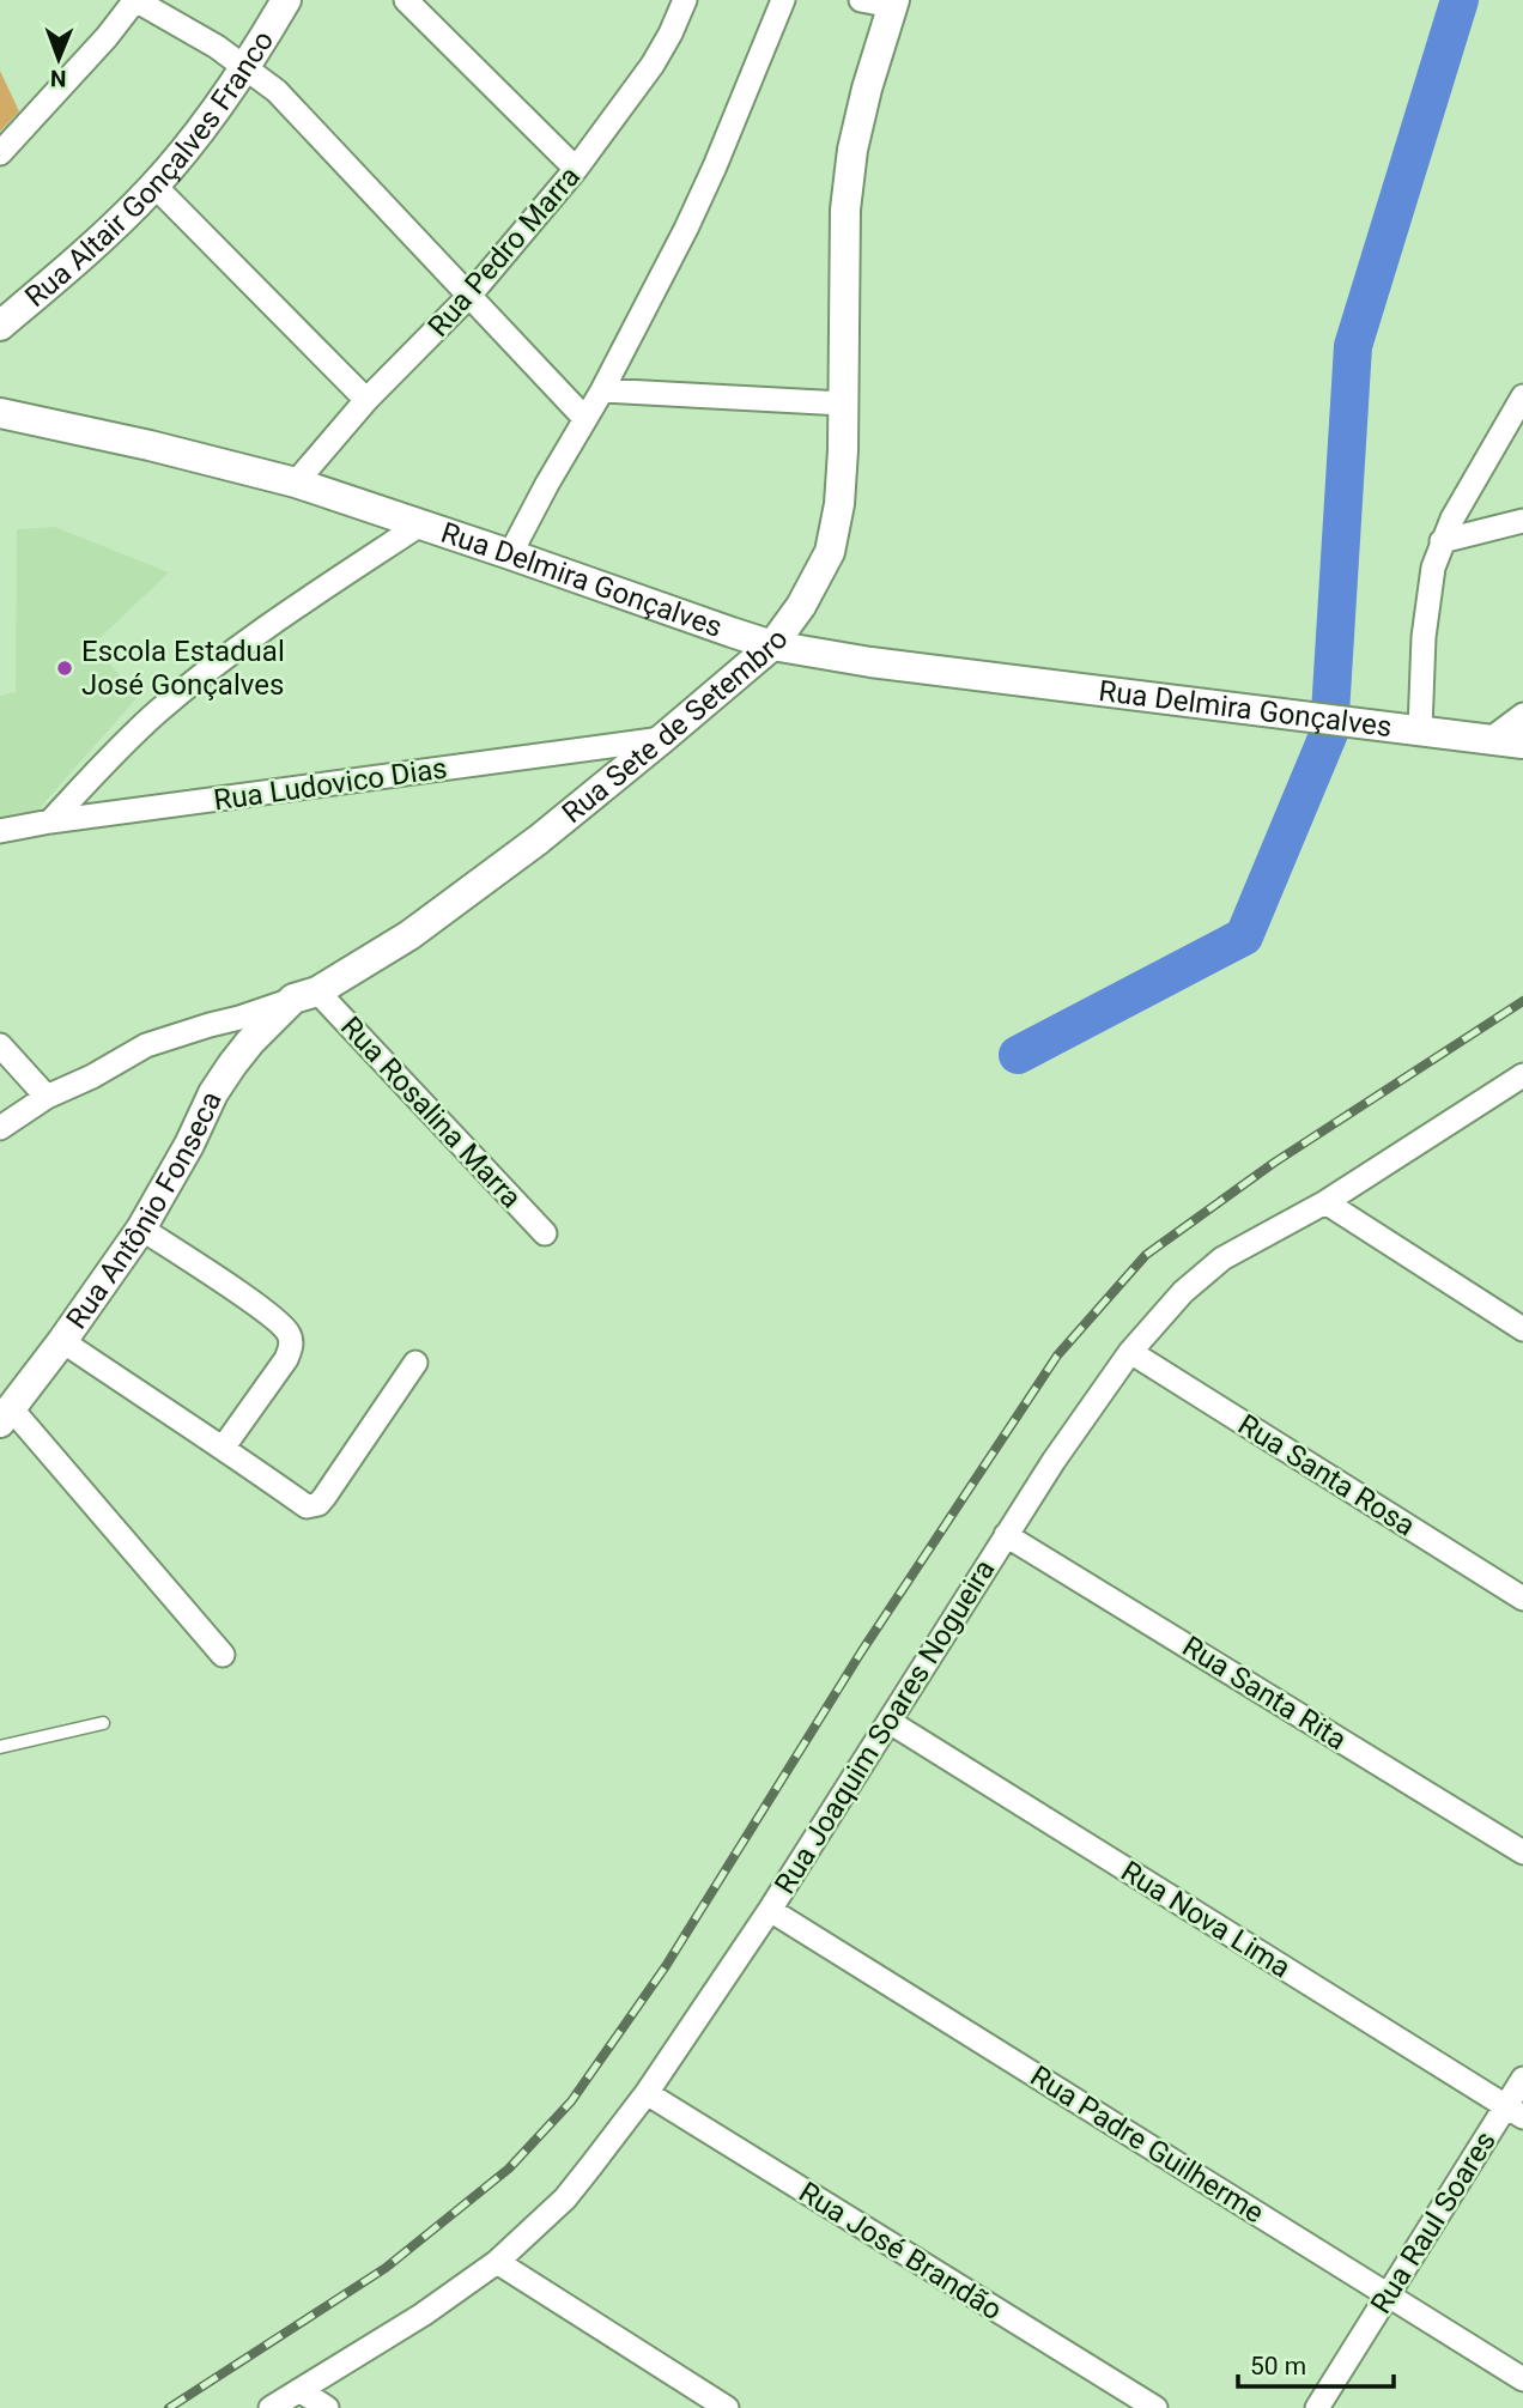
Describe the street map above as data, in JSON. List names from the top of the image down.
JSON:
{
  "streets": {
    "street": [
      "Rua Altair Gonçalves Franco",
      "Rua Pedro Marra",
      "Rua Delmira Gonçalves",
      "Rua Sete de Setembro",
      "Rua Ludovico Dias",
      "Rua Rosalina Marra",
      "Rua Antônio Fonseca",
      "Rua Santa Rosa",
      "Rua Santa Rita",
      "Rua Joaquim Soares Nogueira",
      "Rua Nova Lima",
      "Rua Padre Guilherme",
      "Rua Raul Soares",
      "Rua José Brandão"
    ]
  },
  "crossings": [
    ["Rua Pedro Marra", "Rua Delmira Gonçalves"],
    ["Rua Delmira Gonçalves", "Rua Sete de Setembro"],
    ["Rua Sete de Setembro", "Rua Ludovico Dias"],
    ["Rua Sete de Setembro", "Rua Rosalina Marra"],
    ["Rua Sete de Setembro", "Rua Antônio Fonseca"],
    ["Rua Rosalina Marra", "Rua Antônio Fonseca"],
    ["Rua Santa Rosa", "Rua Joaquim Soares Nogueira"],
    ["Rua Santa Rita", "Rua Joaquim Soares Nogueira"],
    ["Rua Joaquim Soares Nogueira", "Rua Nova Lima"],
    ["Rua Joaquim Soares Nogueira", "Rua Padre Guilherme"],
    ["Rua Joaquim Soares Nogueira", "Rua José Brandão"],
    ["Rua Nova Lima", "Rua Raul Soares"],
    ["Rua Padre Guilherme", "Rua Raul Soares"]
  ],
  "places": ["Escola Estadual José Gonçalves"],
  "scale_bar": "50 m",
  "north": "bottom"
}
